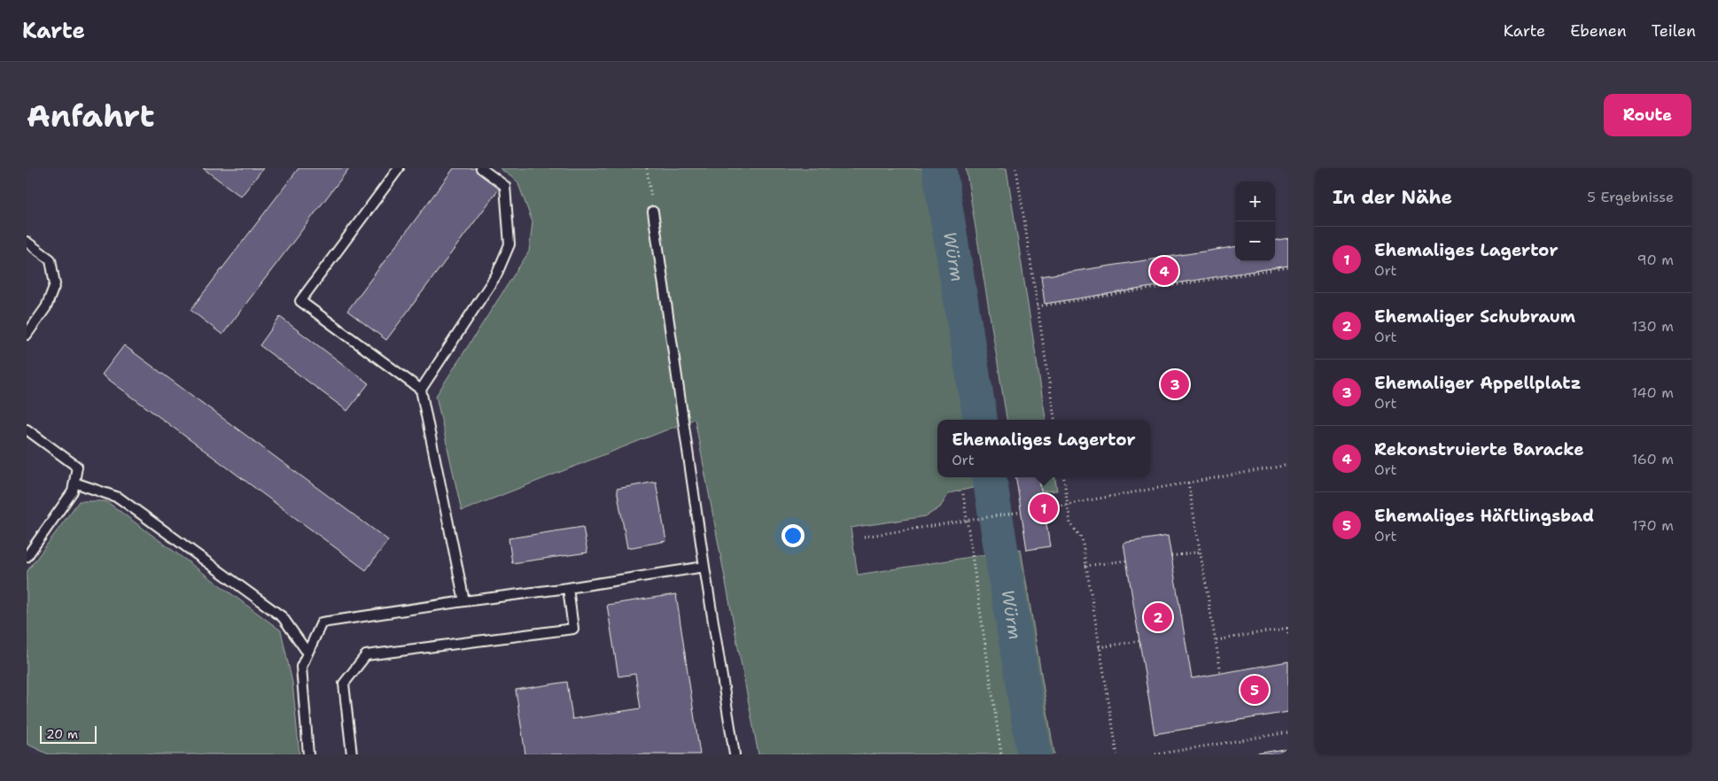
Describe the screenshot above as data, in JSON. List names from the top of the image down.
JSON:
{
  "water": ["Würm"],
  "scale_bar": "20 m",
  "page": {
    "header": "Karte",
    "nav": ["Karte", "Ebenen", "Teilen"],
    "buttons": "Route",
    "title": "Anfahrt",
    "heading": ["In der Nähe", "5 Ergebnisse"],
    "map_buttons": ["+", "−"],
    "list": [
      {
        "mark": "1",
        "name": "Ehemaliges Lagertor",
        "note": "Ort",
        "value": "90 m"
      },
      {
        "mark": "2",
        "name": "Ehemaliger Schubraum",
        "note": "Ort",
        "value": "130 m"
      },
      {
        "mark": "3",
        "name": "Ehemaliger Appellplatz",
        "note": "Ort",
        "value": "140 m"
      },
      {
        "mark": "4",
        "name": "Rekonstruierte Baracke",
        "note": "Ort",
        "value": "160 m"
      },
      {
        "mark": "5",
        "name": "Ehemaliges Häftlingsbad",
        "note": "Ort",
        "value": "170 m"
      }
    ],
    "pins": [
      "4",
      "3",
      "1",
      "2",
      "5"
    ],
    "popup": ["Ehemaliges Lagertor", "Ort"],
    "scale": "20 m"
  }
}
